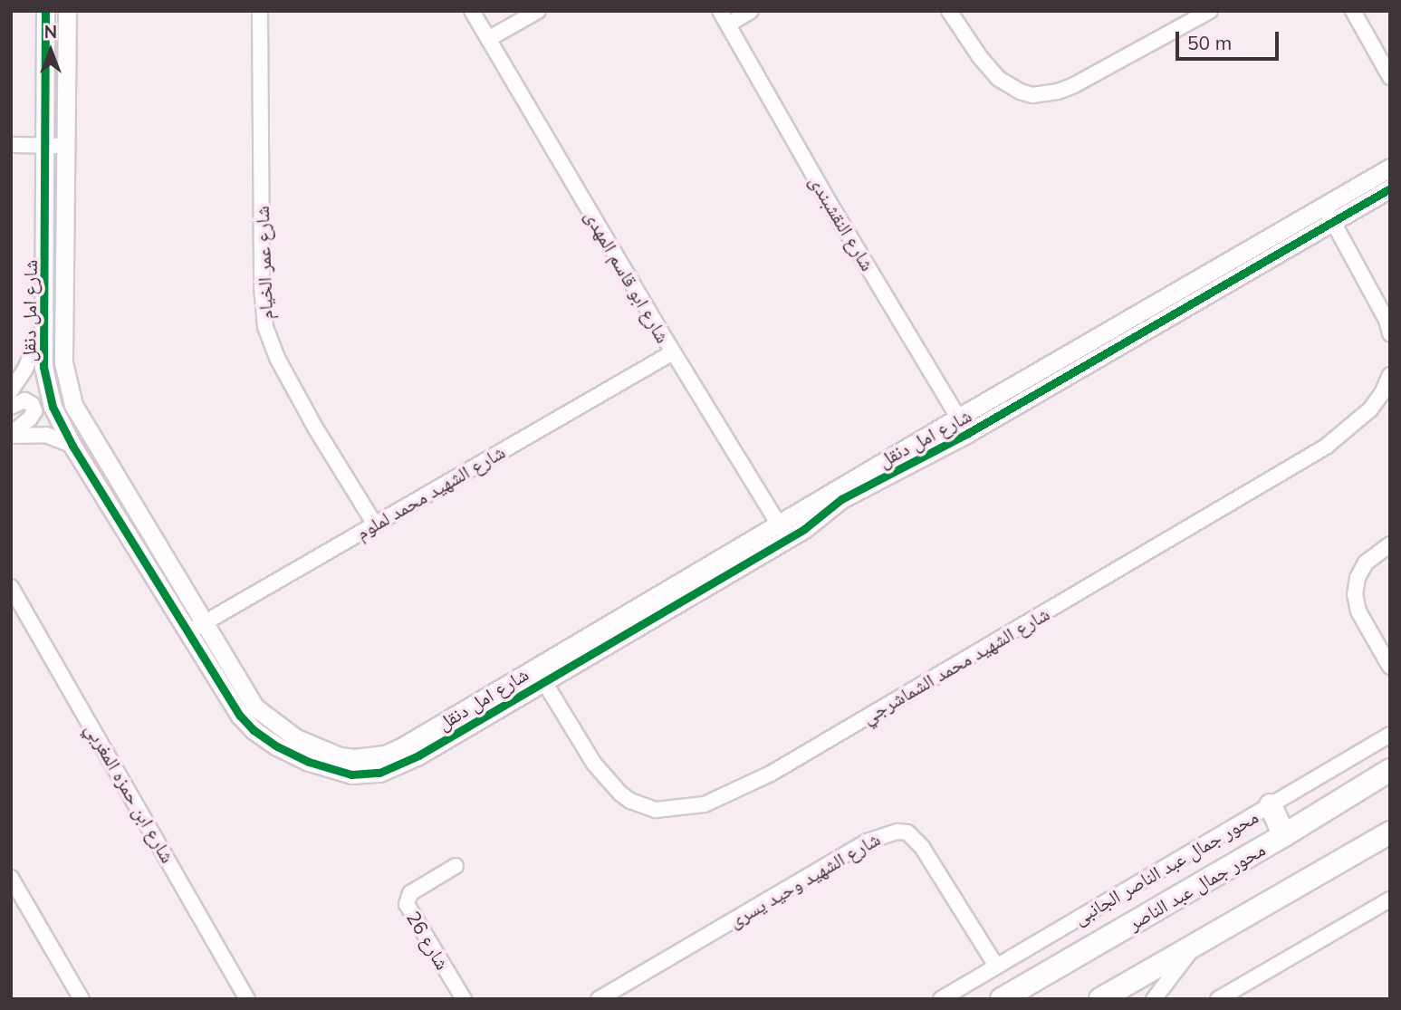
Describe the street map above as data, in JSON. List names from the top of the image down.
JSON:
{
  "streets": {
    "main road": ["محور جمال عبد الناصر"],
    "street": [
      "شارع النقشبندى",
      "شارع عمر الخيام",
      "شارع ابو قاسم المهدى",
      "شارع امل دنقل",
      "شارع الشهيد محمد لملوم",
      "شارع الشهيد محمد الشماشرجي",
      "شارع ابن حمزه المغربي",
      "محور جمال عبد الناصر الجانبى",
      "شارع الشهيد وحيد يسرى",
      "شارع 26"
    ]
  },
  "crossings": [
    ["شارع النقشبندى", "شارع امل دنقل"],
    ["شارع عمر الخيام", "شارع الشهيد محمد لملوم"],
    ["شارع ابو قاسم المهدى", "شارع امل دنقل"],
    ["شارع ابو قاسم المهدى", "شارع الشهيد محمد لملوم"],
    ["شارع امل دنقل", "شارع الشهيد محمد لملوم"],
    ["شارع امل دنقل", "شارع الشهيد محمد الشماشرجي"],
    ["محور جمال عبد الناصر الجانبى", "شارع الشهيد وحيد يسرى"]
  ],
  "scale_bar": "50 m",
  "north": "top"
}
